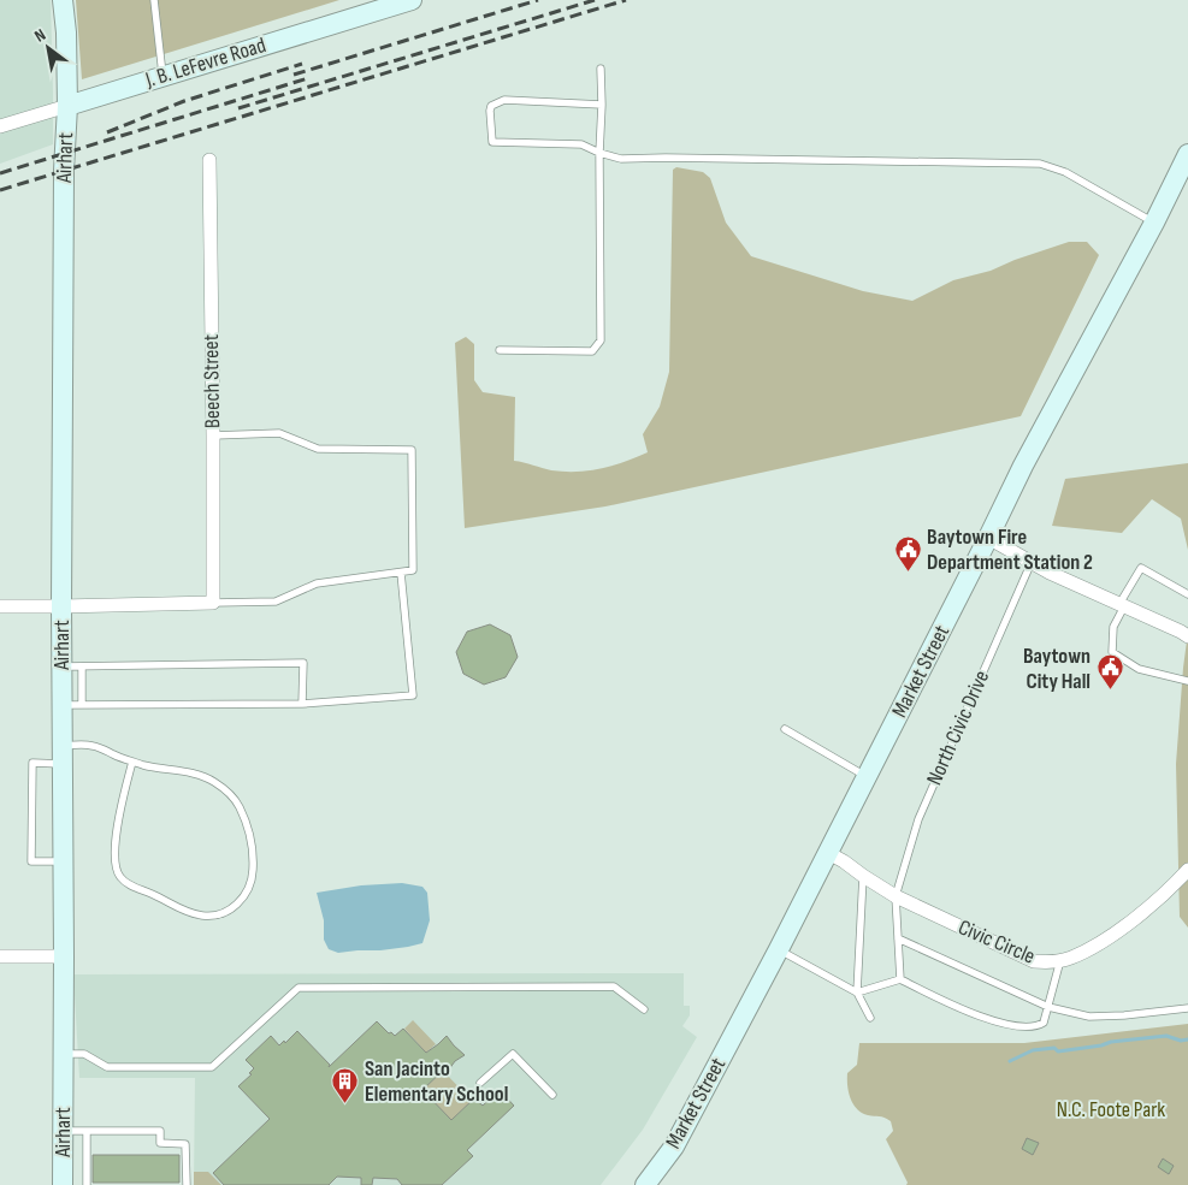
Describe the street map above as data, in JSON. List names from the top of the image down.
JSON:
{
  "streets": {
    "street": [
      "J. B. LeFevre Road",
      "Airhart",
      "Beech Street",
      "Market Street",
      "Civic Circle"
    ],
    "lane": ["North Civic Drive"]
  },
  "crossings": [
    ["J. B. LeFevre Road", "Airhart"],
    ["Market Street", "Civic Circle"],
    ["North Civic Drive", "Civic Circle"]
  ],
  "parks": ["N.C. Foote Park"],
  "places": {
    "public building": ["Baytown Fire Department Station 2", "Baytown City Hall"],
    "building": ["San Jacinto Elementary School"]
  },
  "north": "top left"
}
